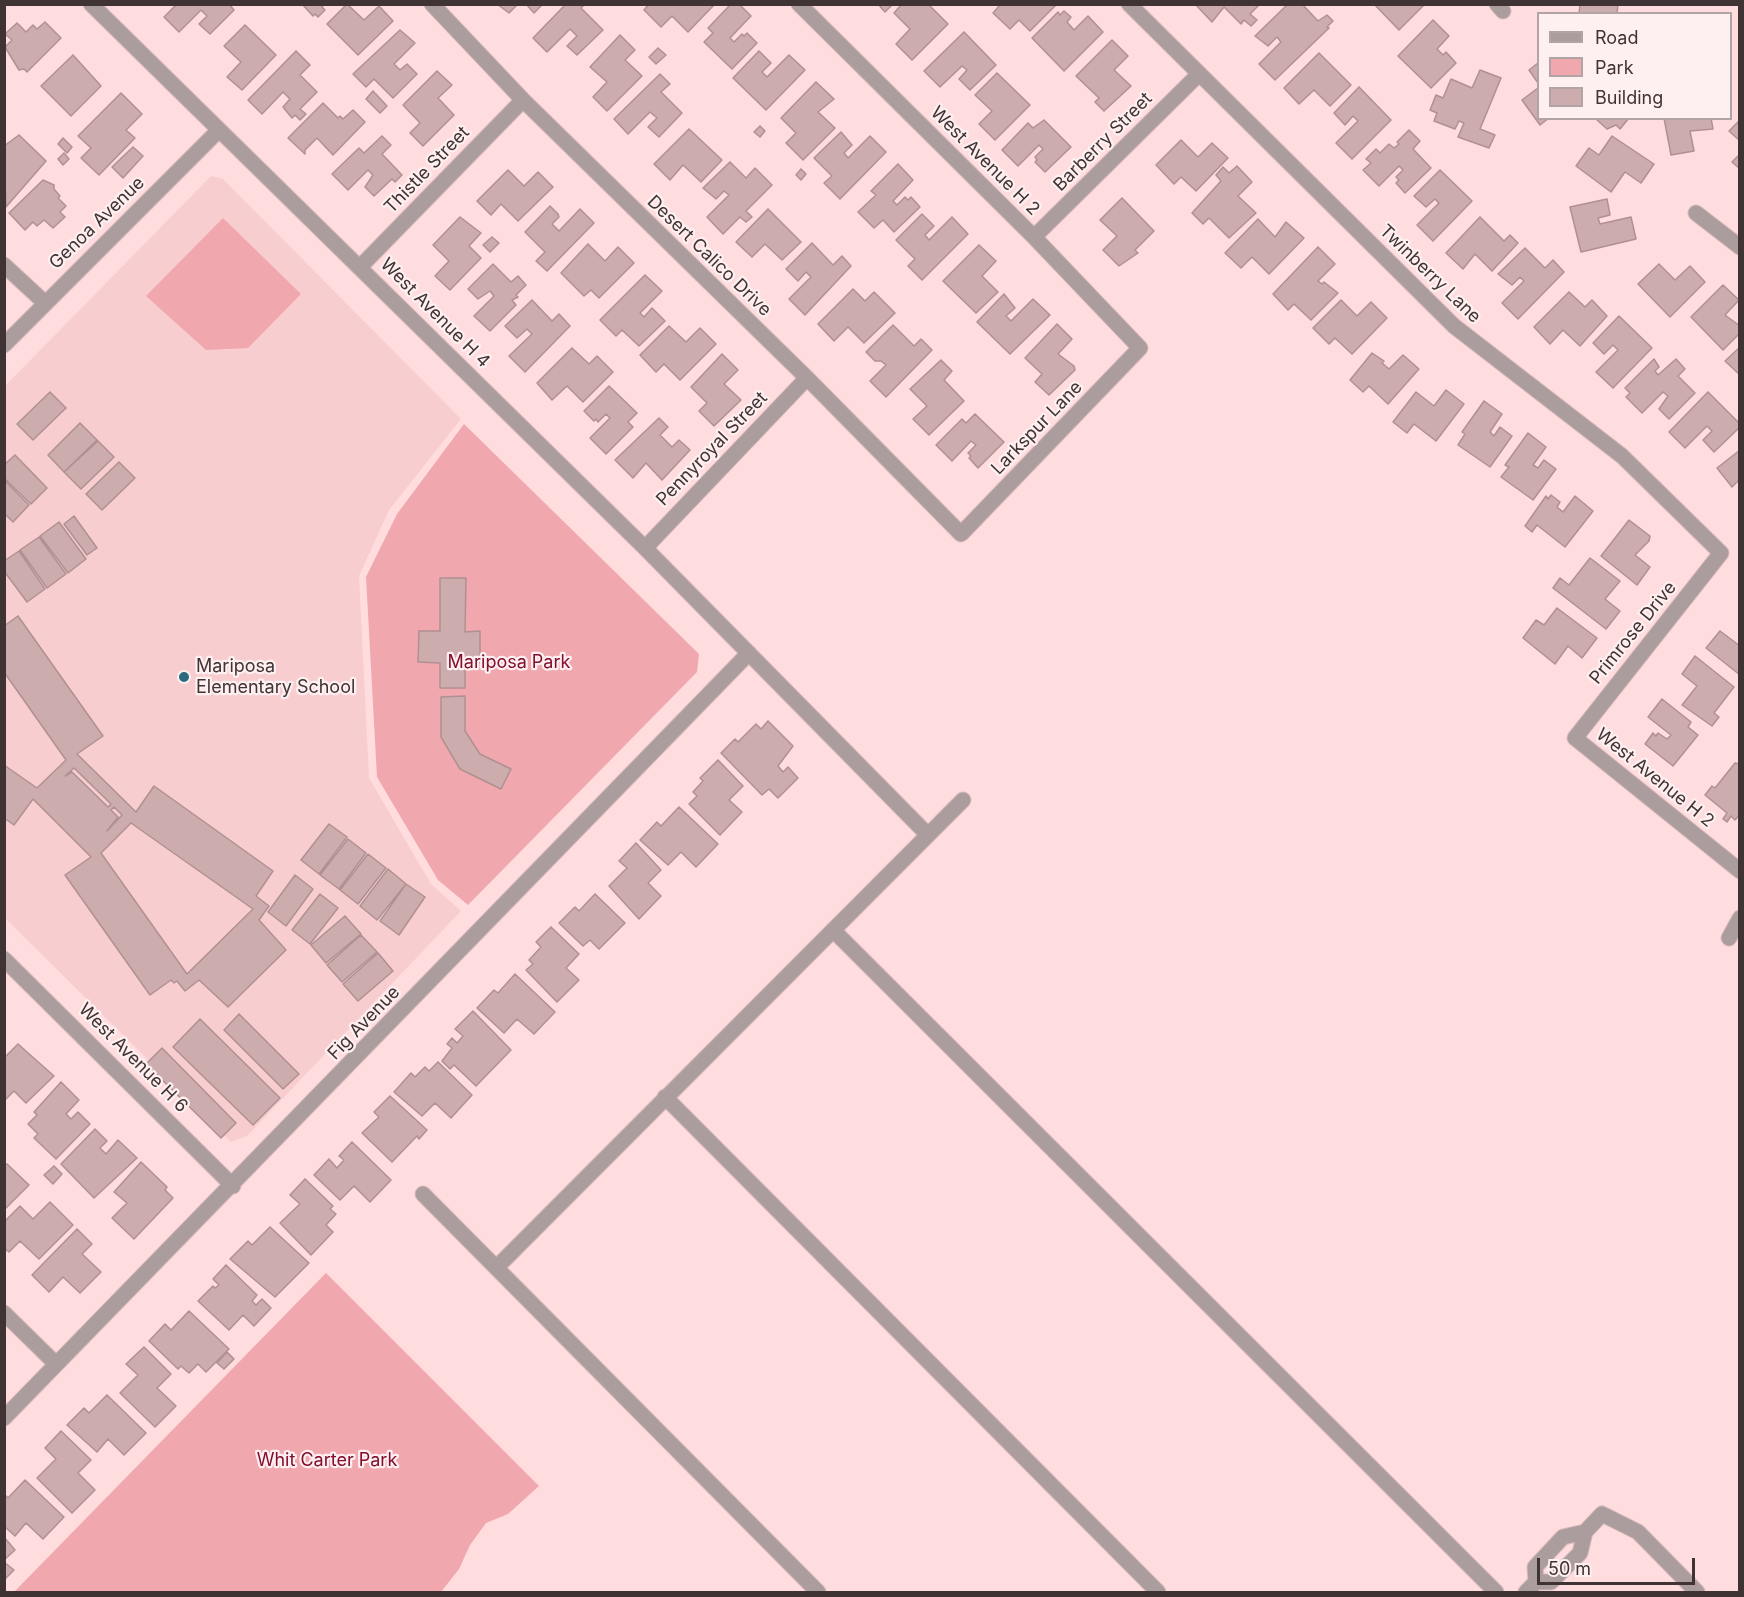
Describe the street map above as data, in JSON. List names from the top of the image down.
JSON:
{
  "streets": {
    "street": [
      "Barberry Street",
      "West Avenue H 2",
      "Thistle Street",
      "Genoa Avenue",
      "Desert Calico Drive",
      "Twinberry Lane",
      "West Avenue H 4",
      "Larkspur Lane",
      "Pennyroyal Street",
      "Primrose Drive",
      "Fig Avenue",
      "West Avenue H 6"
    ]
  },
  "crossings": [
    ["Barberry Street", "West Avenue H 2"],
    ["Barberry Street", "Twinberry Lane"],
    ["West Avenue H 2", "Larkspur Lane"],
    ["West Avenue H 2", "Primrose Drive"],
    ["Thistle Street", "Desert Calico Drive"],
    ["Thistle Street", "West Avenue H 4"],
    ["Genoa Avenue", "West Avenue H 4"],
    ["Desert Calico Drive", "Larkspur Lane"],
    ["Desert Calico Drive", "Pennyroyal Street"],
    ["Twinberry Lane", "Primrose Drive"],
    ["West Avenue H 4", "Pennyroyal Street"],
    ["West Avenue H 4", "Fig Avenue"],
    ["Fig Avenue", "West Avenue H 6"]
  ],
  "parks": ["Mariposa Park", "Whit Carter Park"],
  "places": ["Mariposa Elementary School"],
  "legend": ["Road", "Park", "Building"],
  "scale_bar": "50 m"
}
